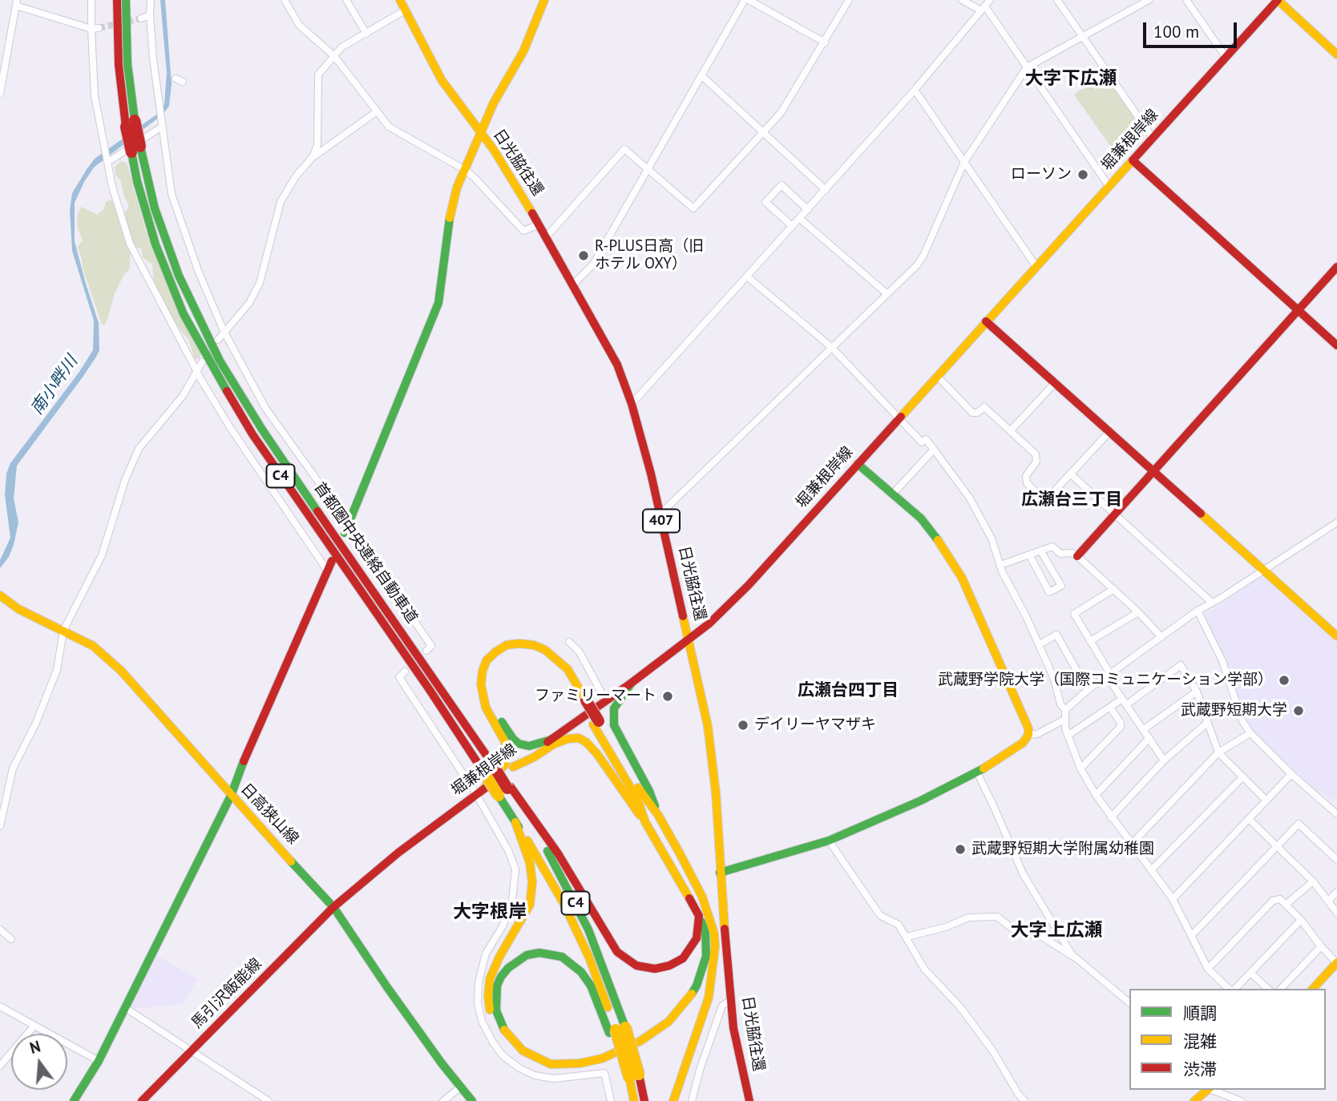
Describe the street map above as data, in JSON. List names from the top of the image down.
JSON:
{
  "streets": {
    "main road": [
      "堀兼根岸線",
      "日光脇往還",
      "C4",
      "407",
      "首都圏中央連絡自動車道",
      "日高狭山線",
      "馬引沢飯能線"
    ]
  },
  "crossings": [
    ["堀兼根岸線", "日光脇往還"],
    ["堀兼根岸線", "日高狭山線"],
    ["堀兼根岸線", "馬引沢飯能線"],
    ["C4", "首都圏中央連絡自動車道"],
    ["日高狭山線", "馬引沢飯能線"]
  ],
  "districts": [
    "大字下広瀬",
    "広瀬台三丁目",
    "広瀬台四丁目",
    "大字根岸",
    "大字上広瀬"
  ],
  "water": ["南小畔川"],
  "places": [
    "ローソン",
    "R-PLUS日高（旧 ホテル OXY）",
    "武蔵野学院大学（国際コミュニケーション学部）",
    "ファミリーマート",
    "武蔵野短期大学",
    "デイリーヤマザキ",
    "武蔵野短期大学附属幼稚園"
  ],
  "legend": ["順調", "混雑", "渋滞"],
  "scale_bar": "100 m",
  "north": "top"
}
